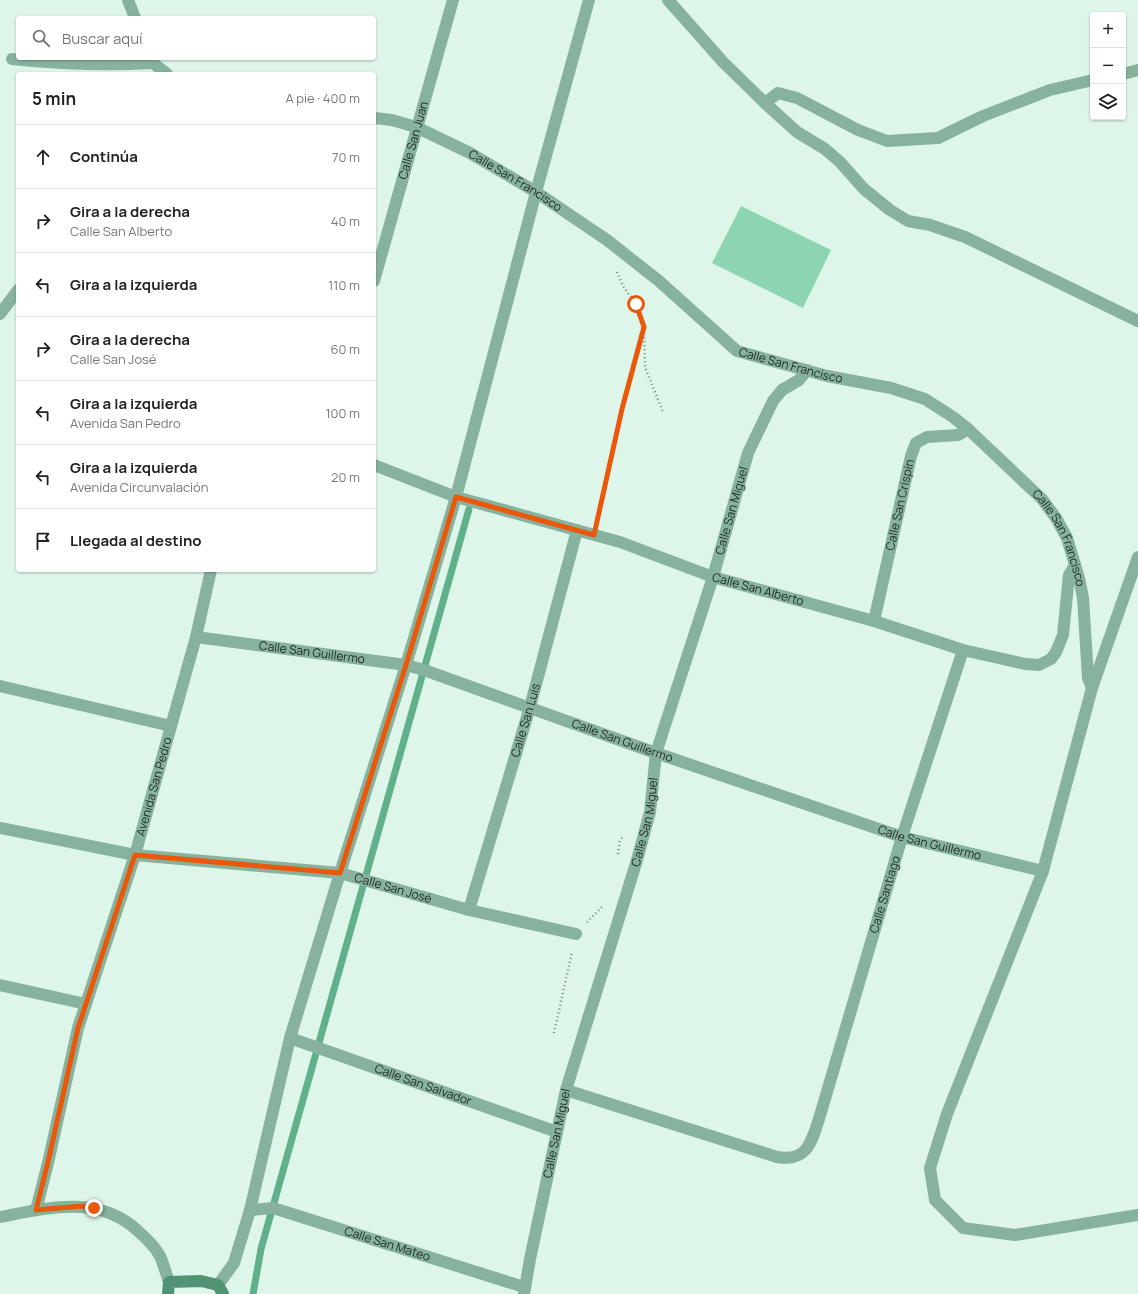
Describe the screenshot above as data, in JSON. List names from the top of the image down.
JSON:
{
  "streets": {
    "street": [
      "Calle San Juan",
      "Calle San Francisco",
      "Calle San Crispin",
      "Calle San Miguel",
      "Calle San Alberto",
      "Calle San Guillermo",
      "Calle San Luis",
      "Avenida San Pedro",
      "Calle San José",
      "Calle Santiago",
      "Calle San Salvador",
      "Calle San Mateo"
    ]
  },
  "crossings": [
    ["Calle San Juan", "Calle San Francisco"],
    ["Calle San Francisco", "Calle San Crispin"],
    ["Calle San Francisco", "Calle San Miguel"],
    ["Calle San Francisco", "Calle San Alberto"],
    ["Calle San Crispin", "Calle San Alberto"],
    ["Calle San Miguel", "Calle San Alberto"],
    ["Calle San Miguel", "Calle San Guillermo"],
    ["Calle San Miguel", "Calle Santiago"],
    ["Calle San Miguel", "Calle San Salvador"],
    ["Calle San Miguel", "Calle San Mateo"],
    ["Calle San Alberto", "Calle San Luis"],
    ["Calle San Alberto", "Calle Santiago"],
    ["Calle San Guillermo", "Calle San Luis"],
    ["Calle San Guillermo", "Avenida San Pedro"],
    ["Calle San Guillermo", "Calle Santiago"],
    ["Calle San Luis", "Calle San José"],
    ["Avenida San Pedro", "Calle San José"]
  ],
  "page": {
    "map_buttons": ["+", "−"],
    "search": "Buscar aquí",
    "heading": ["5 min", "A pie · 400 m"],
    "list": [
      ["Continúa", "70 m"],
      ["Gira a la derecha", "Calle San Alberto", "40 m"],
      ["Gira a la izquierda", "110 m"],
      ["Gira a la derecha", "Calle San José", "60 m"],
      ["Gira a la izquierda", "Avenida San Pedro", "100 m"],
      ["Gira a la izquierda", "Avenida Circunvalación", "20 m"],
      "Llegada al destino"
    ]
  }
}
